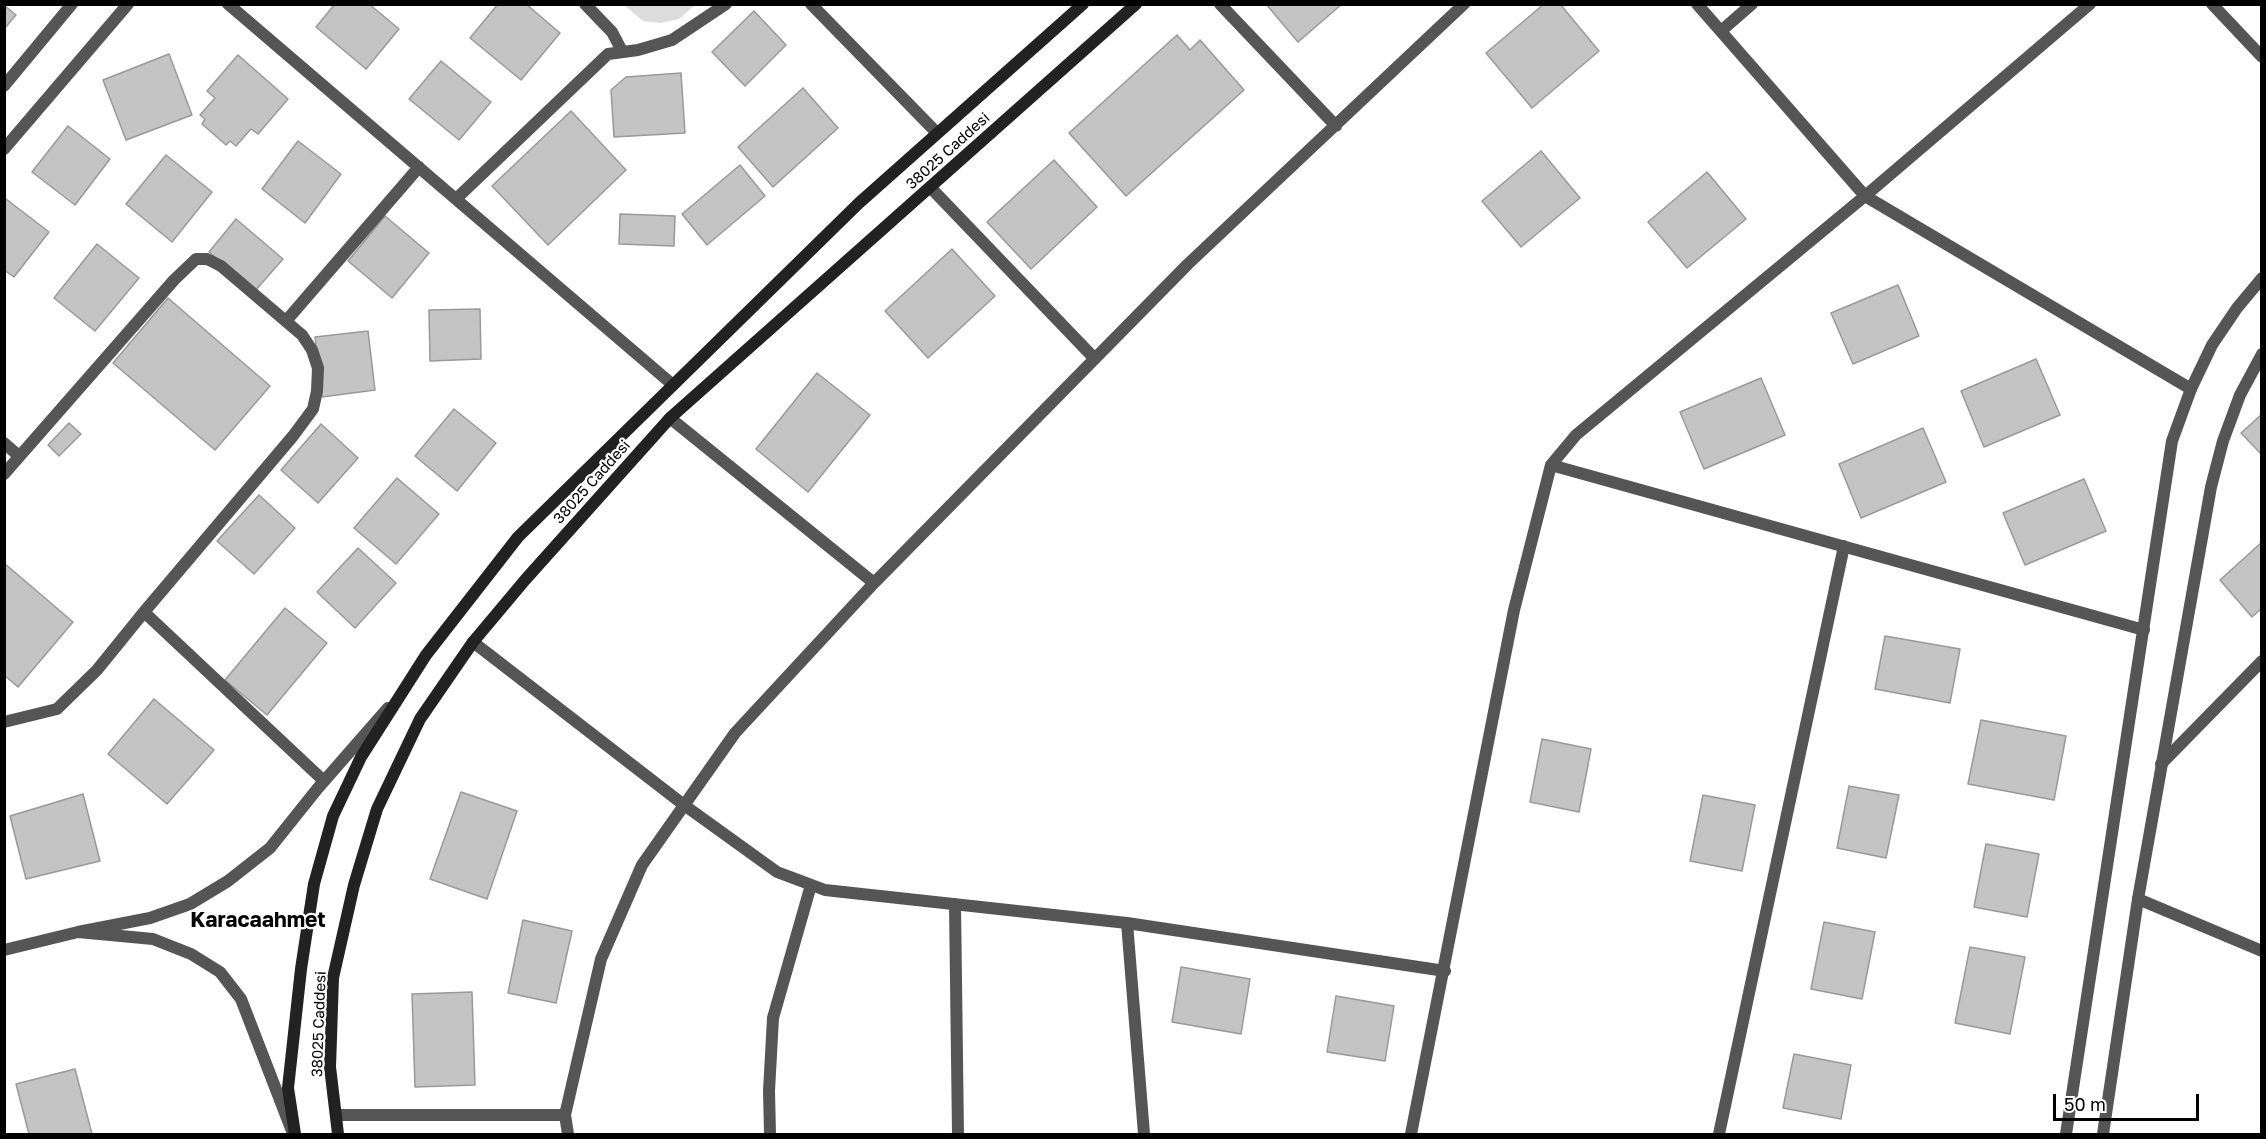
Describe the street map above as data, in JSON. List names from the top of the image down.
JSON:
{
  "streets": {
    "main road": ["38025 Caddesi"]
  },
  "districts": ["Karacaahmet"],
  "scale_bar": "50 m"
}
